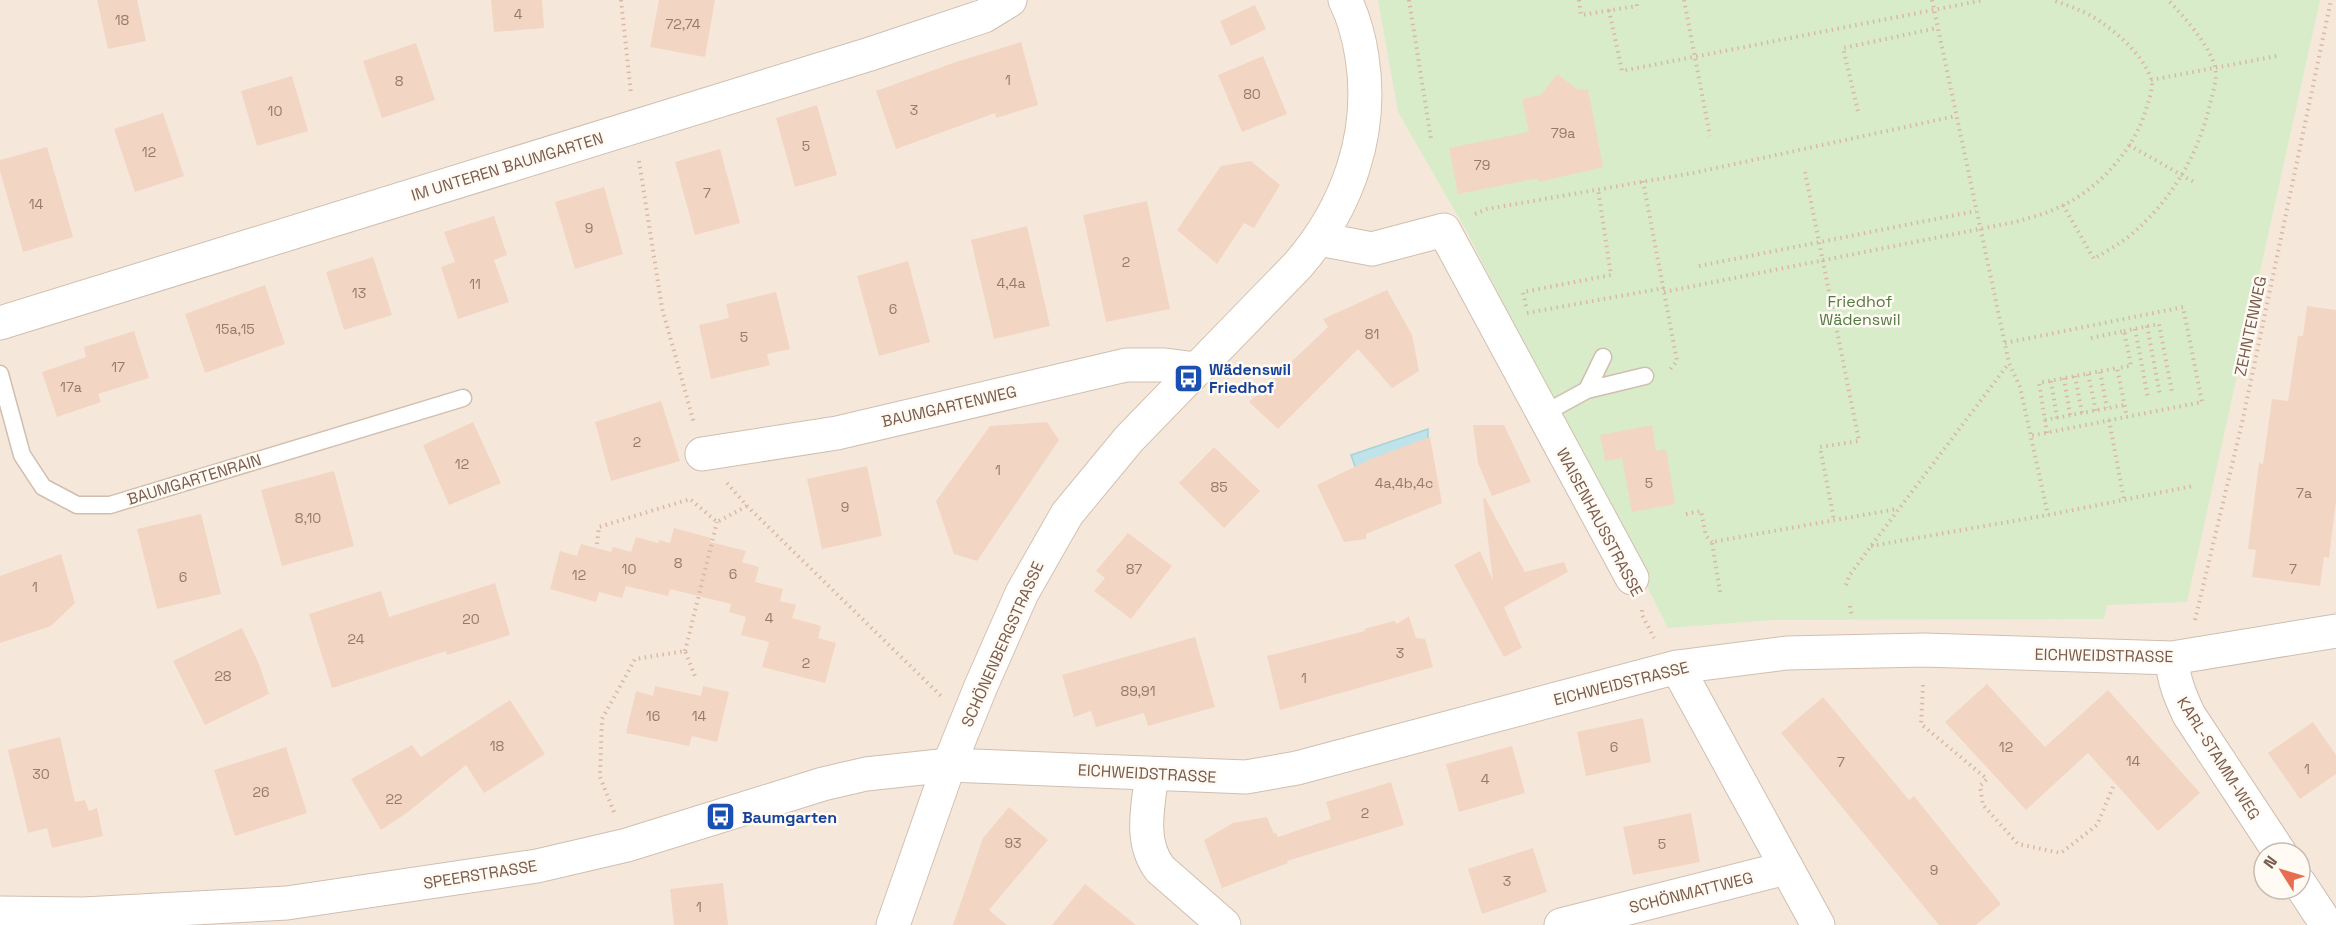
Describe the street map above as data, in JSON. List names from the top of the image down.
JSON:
{
  "streets": {
    "street": [
      "IM UNTEREN BAUMGARTEN",
      "BAUMGARTENWEG",
      "WAISENHAUSSTRASSE",
      "SCHÖNENBERGSTRASSE",
      "EICHWEIDSTRASSE",
      "KARL-STAMM-WEG",
      "SPEERSTRASSE",
      "SCHÖNMATTWEG"
    ],
    "lane": ["BAUMGARTENRAIN"],
    "path": ["ZEHNTENWEG"]
  },
  "crossings": [
    ["ZEHNTENWEG", "EICHWEIDSTRASSE"],
    ["ZEHNTENWEG", "KARL-STAMM-WEG"],
    ["BAUMGARTENWEG", "SCHÖNENBERGSTRASSE"],
    ["WAISENHAUSSTRASSE", "EICHWEIDSTRASSE"],
    ["SCHÖNENBERGSTRASSE", "EICHWEIDSTRASSE"],
    ["SCHÖNENBERGSTRASSE", "SPEERSTRASSE"],
    ["EICHWEIDSTRASSE", "KARL-STAMM-WEG"],
    ["EICHWEIDSTRASSE", "SPEERSTRASSE"]
  ],
  "parks": ["Friedhof Wädenswil"],
  "places": {
    "bus stop": ["Wädenswil Friedhof", "Baumgarten"]
  },
  "house_numbers": [
    "4",
    "18",
    "72,74",
    "1",
    "8",
    "80",
    "3",
    "10",
    "79a",
    "5",
    "12",
    "79",
    "7",
    "14",
    "9",
    "2",
    "4,4a",
    "11",
    "13",
    "6",
    "15a,15",
    "81",
    "5",
    "17",
    "17a",
    "2",
    "12",
    "1",
    "4a,4b,4c",
    "5",
    "85",
    "7a",
    "9",
    "8,10",
    "8",
    "10",
    "87",
    "7",
    "6",
    "12",
    "6",
    "1",
    "4",
    "20",
    "24",
    "3",
    "2",
    "28",
    "1",
    "89,91",
    "16",
    "14",
    "18",
    "6",
    "12",
    "14",
    "7",
    "1",
    "30",
    "4",
    "26",
    "22",
    "2",
    "93",
    "5",
    "9",
    "3",
    "1"
  ],
  "north": "top left"
}
